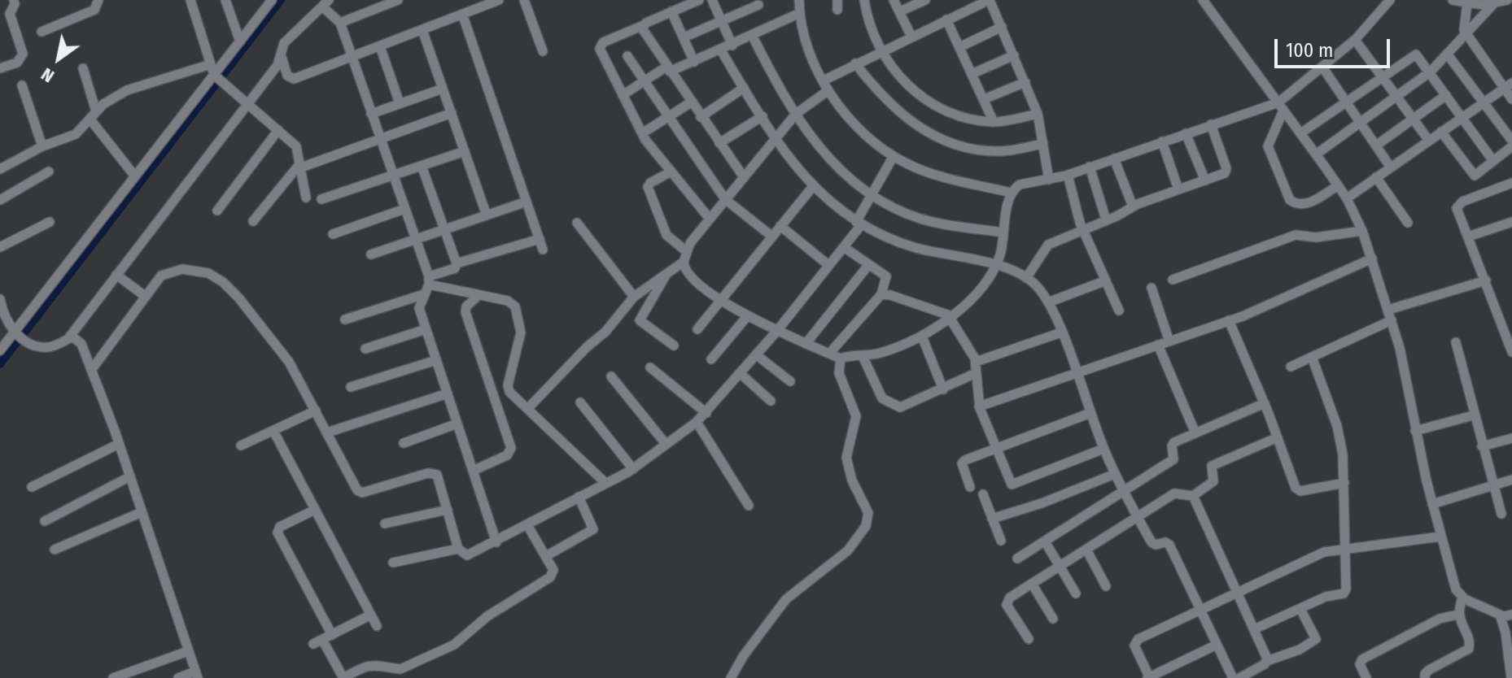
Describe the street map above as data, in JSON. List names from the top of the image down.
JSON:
{
  "scale_bar": "100 m",
  "north": "bottom left"
}
